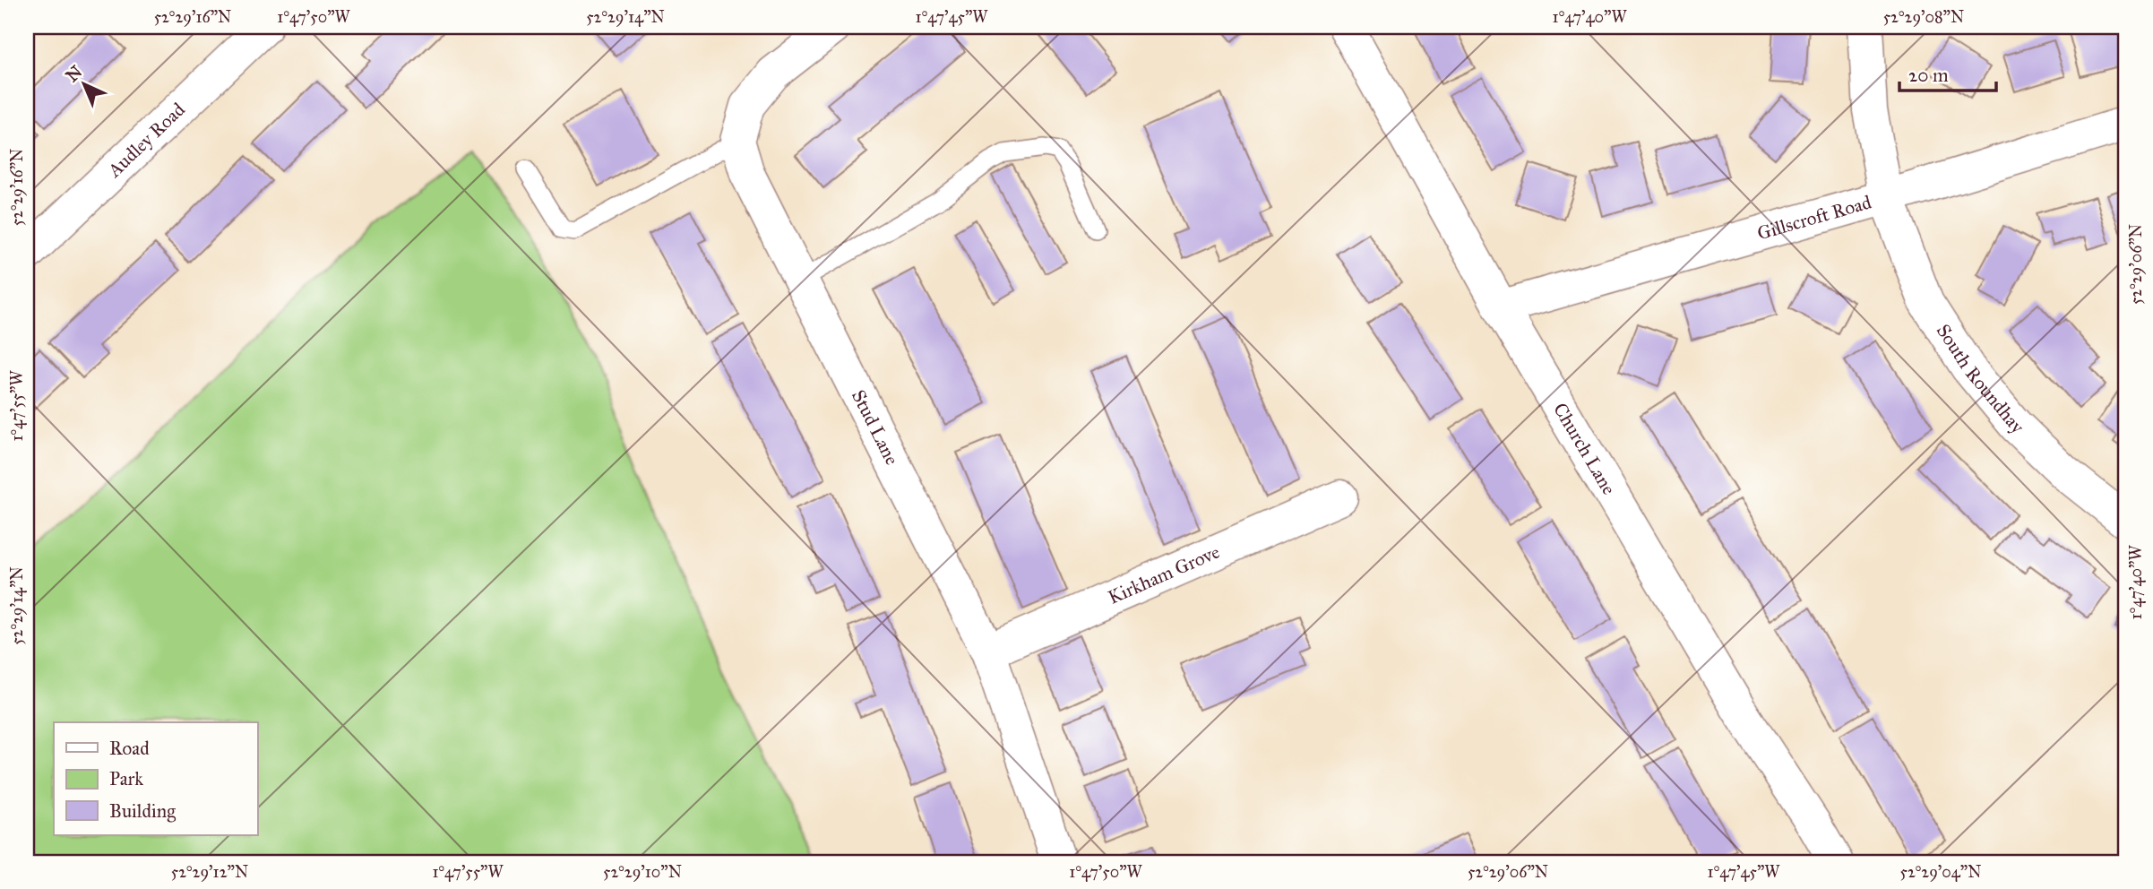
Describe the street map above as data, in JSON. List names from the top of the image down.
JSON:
{
  "streets": {
    "street": [
      "Audley Road",
      "Gillscroft Road",
      "South Roundhay",
      "Stud Lane",
      "Church Lane",
      "Kirkham Grove"
    ]
  },
  "crossings": [
    ["Gillscroft Road", "South Roundhay"],
    ["Gillscroft Road", "Church Lane"],
    ["Stud Lane", "Kirkham Grove"]
  ],
  "legend": ["Road", "Park", "Building"],
  "scale_bar": "20 m",
  "north": "top left",
  "coordinates": [
    "52°29'16\"N",
    "1°47'50\"W",
    "52°29'14\"N",
    "1°47'45\"W",
    "1°47'40\"W",
    "52°29'08\"N",
    "52°29'06\"N",
    "1°47'55\"W",
    "52°29'12\"N",
    "52°29'10\"N",
    "52°29'04\"N"
  ]
}
